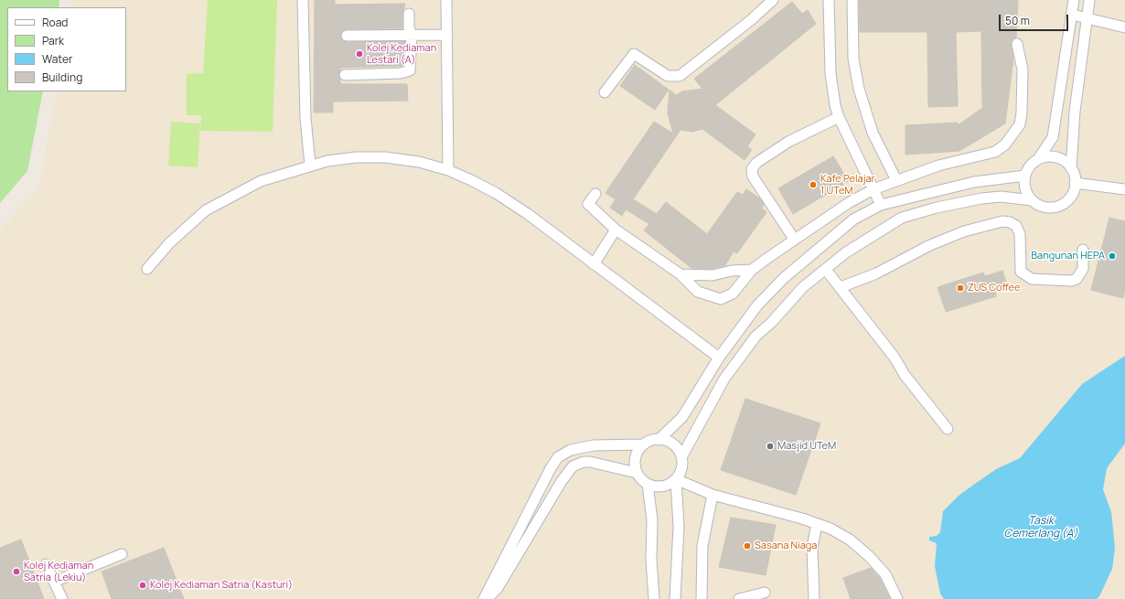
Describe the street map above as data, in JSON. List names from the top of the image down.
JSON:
{
  "water": ["Tasik Cemerlang (A)"],
  "places": [
    "Kolej Kediaman Lestari (A)",
    "Kafe Pelajar 1 UTeM",
    "Bangunan HEPA",
    "ZUS Coffee",
    "Masjid UTeM",
    "Sasana Niaga",
    "Kolej Kediaman Satria (Lekiu)",
    "Kolej Kediaman Satria (Kasturi)"
  ],
  "legend": [
    "Road",
    "Park",
    "Water",
    "Building"
  ],
  "scale_bar": "50 m"
}
